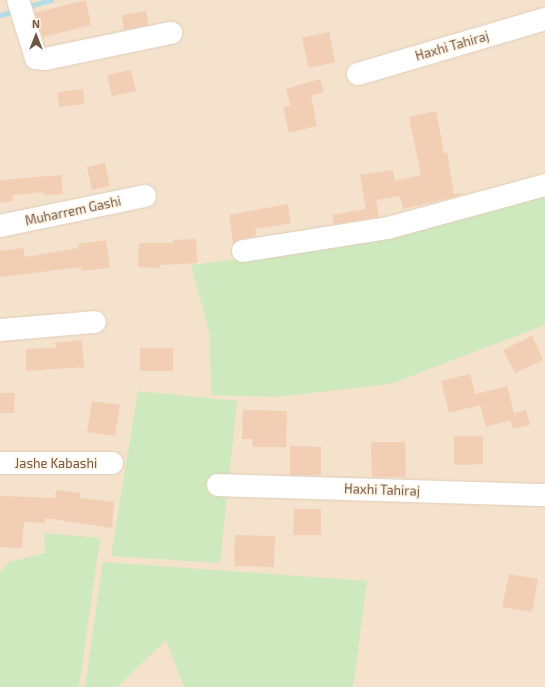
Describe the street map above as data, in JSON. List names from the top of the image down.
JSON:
{
  "streets": {
    "street": ["Haxhi Tahiraj", "Muharrem Gashi", "Jashe Kabashi"]
  },
  "north": "top"
}
